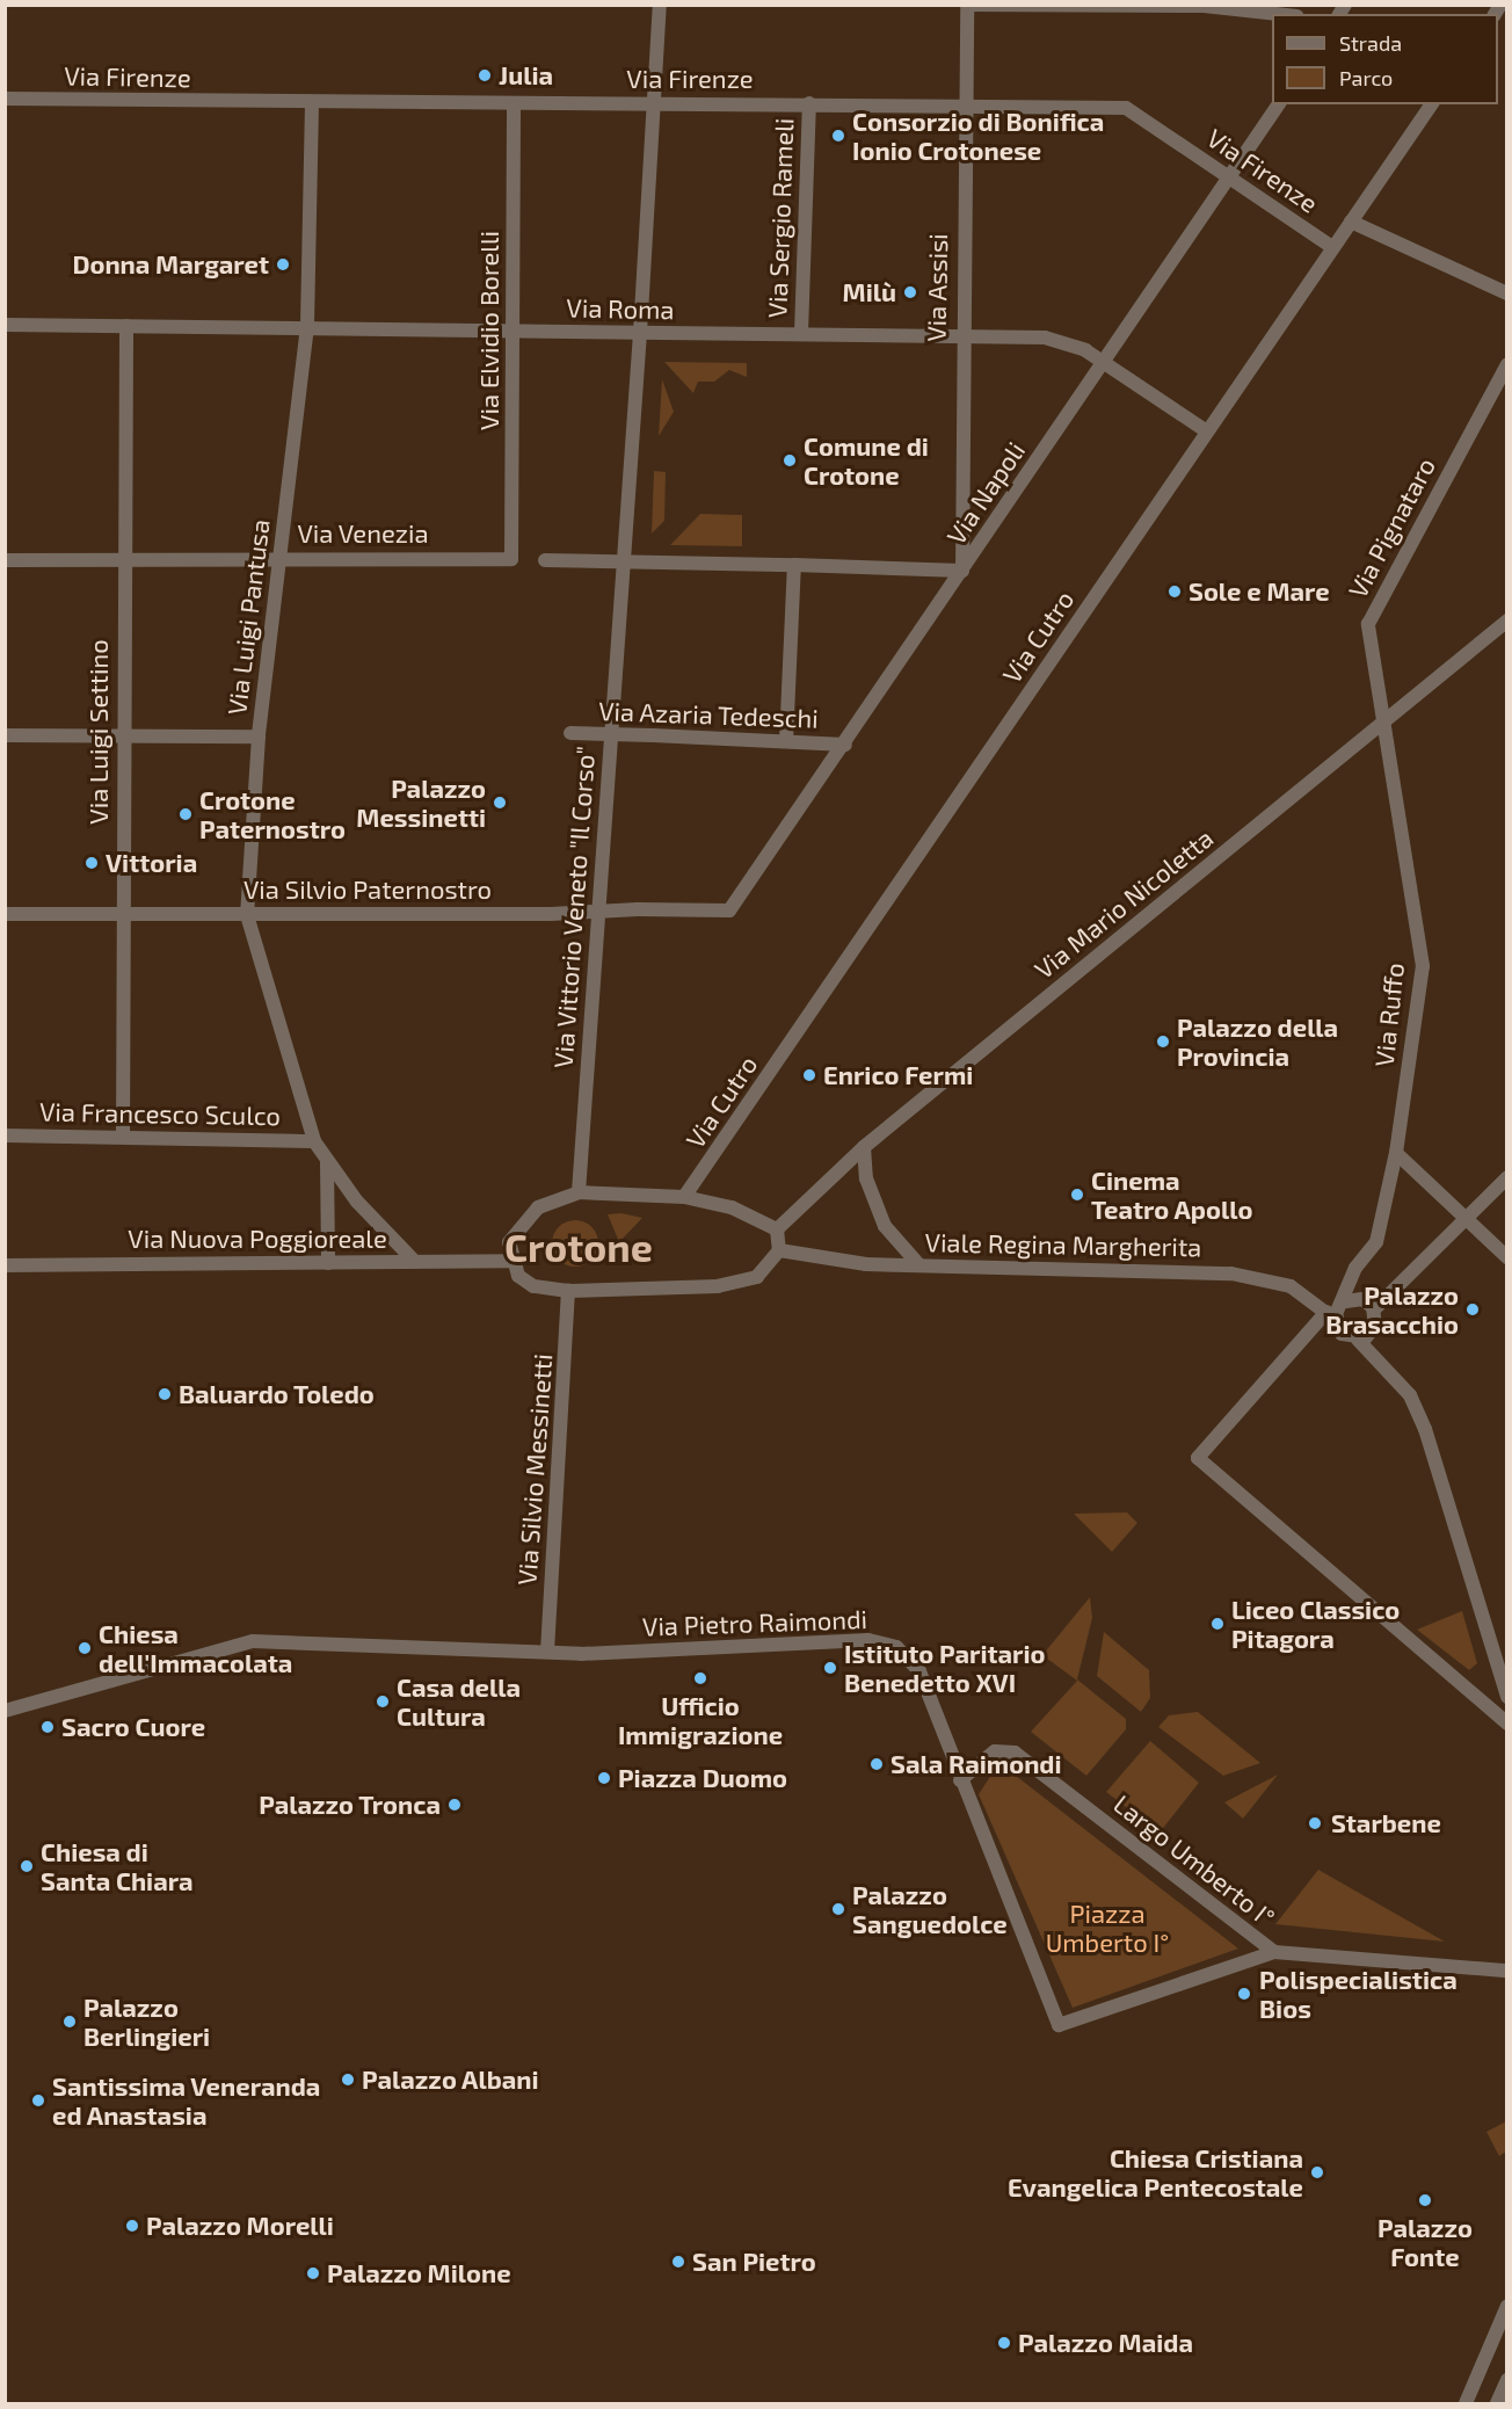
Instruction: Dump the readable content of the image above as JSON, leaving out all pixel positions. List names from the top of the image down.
{
  "streets": {
    "street": [
      "Via Firenze",
      "Via Sergio Rameli",
      "Via Assisi",
      "Via Roma",
      "Via Elvidio Borelli",
      "Via Napoli",
      "Via Pignataro",
      "Via Venezia",
      "Via Luigi Pantusa",
      "Via Cutro",
      "Via Azaria Tedeschi",
      "Via Luigi Settino",
      "Via Silvio Paternostro",
      "Via Mario Nicoletta",
      "Via Vittorio Veneto \"Il Corso\"",
      "Via Ruffo",
      "Via Francesco Sculco",
      "Via Nuova Poggioreale",
      "Viale Regina Margherita",
      "Via Silvio Messinetti",
      "Via Pietro Raimondi",
      "Largo Umberto I°"
    ]
  },
  "crossings": [
    ["Via Firenze", "Via Sergio Rameli"],
    ["Via Firenze", "Via Assisi"],
    ["Via Firenze", "Via Elvidio Borelli"],
    ["Via Firenze", "Via Napoli"],
    ["Via Firenze", "Via Luigi Pantusa"],
    ["Via Firenze", "Via Cutro"],
    ["Via Firenze", "Via Vittorio Veneto \"Il Corso\""],
    ["Via Sergio Rameli", "Via Roma"],
    ["Via Assisi", "Via Roma"],
    ["Via Assisi", "Via Napoli"],
    ["Via Roma", "Via Elvidio Borelli"],
    ["Via Roma", "Via Napoli"],
    ["Via Roma", "Via Luigi Pantusa"],
    ["Via Roma", "Via Cutro"],
    ["Via Roma", "Via Luigi Settino"],
    ["Via Roma", "Via Vittorio Veneto \"Il Corso\""],
    ["Via Elvidio Borelli", "Via Venezia"],
    ["Via Napoli", "Via Azaria Tedeschi"],
    ["Via Napoli", "Via Silvio Paternostro"],
    ["Via Pignataro", "Via Mario Nicoletta"],
    ["Via Pignataro", "Via Ruffo"],
    ["Via Venezia", "Via Luigi Pantusa"],
    ["Via Venezia", "Via Luigi Settino"],
    ["Via Luigi Pantusa", "Via Silvio Paternostro"],
    ["Via Azaria Tedeschi", "Via Vittorio Veneto \"Il Corso\""],
    ["Via Luigi Settino", "Via Silvio Paternostro"],
    ["Via Luigi Settino", "Via Francesco Sculco"],
    ["Via Silvio Paternostro", "Via Vittorio Veneto \"Il Corso\""],
    ["Via Mario Nicoletta", "Via Ruffo"],
    ["Via Ruffo", "Viale Regina Margherita"],
    ["Via Silvio Messinetti", "Via Pietro Raimondi"],
    ["Via Pietro Raimondi", "Largo Umberto I°"]
  ],
  "districts": ["Crotone"],
  "parks": ["Piazza Umberto I°"],
  "places": [
    "Julia",
    "Consorzio di Bonifica Ionio Crotonese",
    "Donna Margaret",
    "Milù",
    "Comune di Crotone",
    "Sole e Mare",
    "Palazzo Messinetti",
    "Crotone Paternostro",
    "Vittoria",
    "Palazzo della Provincia",
    "Enrico Fermi",
    "Cinema Teatro Apollo",
    "Palazzo Brasacchio",
    "Baluardo Toledo",
    "Liceo Classico Pitagora",
    "Chiesa dell'Immacolata",
    "Istituto Paritario Benedetto XVI",
    "Ufficio Immigrazione",
    "Casa della Cultura",
    "Sacro Cuore",
    "Sala Raimondi",
    "Piazza Duomo",
    "Palazzo Tronca",
    "Starbene",
    "Chiesa di Santa Chiara",
    "Palazzo Sanguedolce",
    "Polispecialistica Bios",
    "Palazzo Berlingieri",
    "Palazzo Albani",
    "Santissima Veneranda ed Anastasia",
    "Chiesa Cristiana Evangelica Pentecostale",
    "Palazzo Fonte",
    "Palazzo Morelli",
    "San Pietro",
    "Palazzo Milone",
    "Palazzo Maida"
  ],
  "legend": ["Strada", "Parco"]
}
